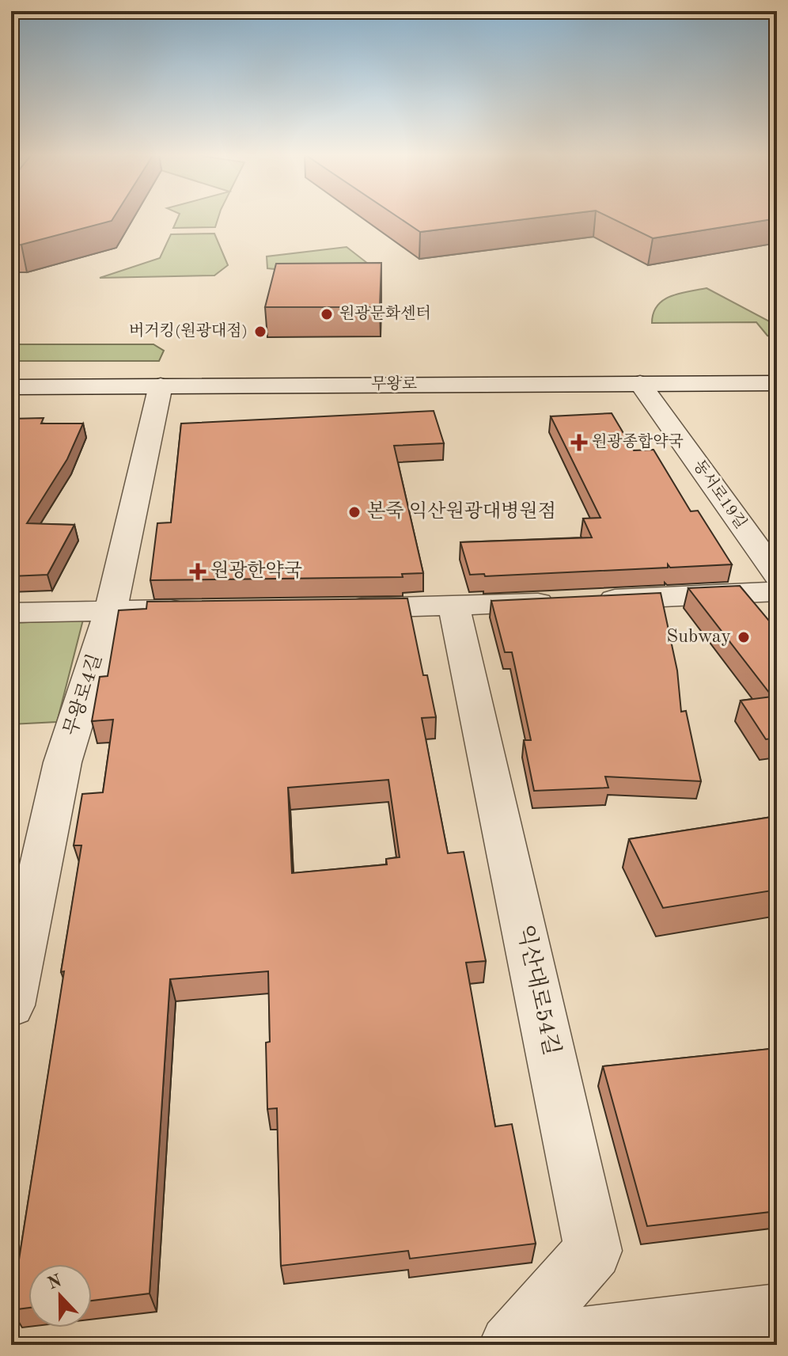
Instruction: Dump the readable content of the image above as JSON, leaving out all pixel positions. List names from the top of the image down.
{
  "streets": {
    "street": [
      "무왕로",
      "동서로19길",
      "무왕로4길",
      "익산대로54길"
    ]
  },
  "crossings": [
    ["무왕로", "동서로19길"],
    ["무왕로", "무왕로4길"]
  ],
  "places": {
    "other": [
      "원광문화센터",
      "버거킹(원광대점)",
      "본죽 익산원광대병원점",
      "Subway"
    ],
    "health": ["원광종합약국", "원광한약국"]
  },
  "north": "top"
}
